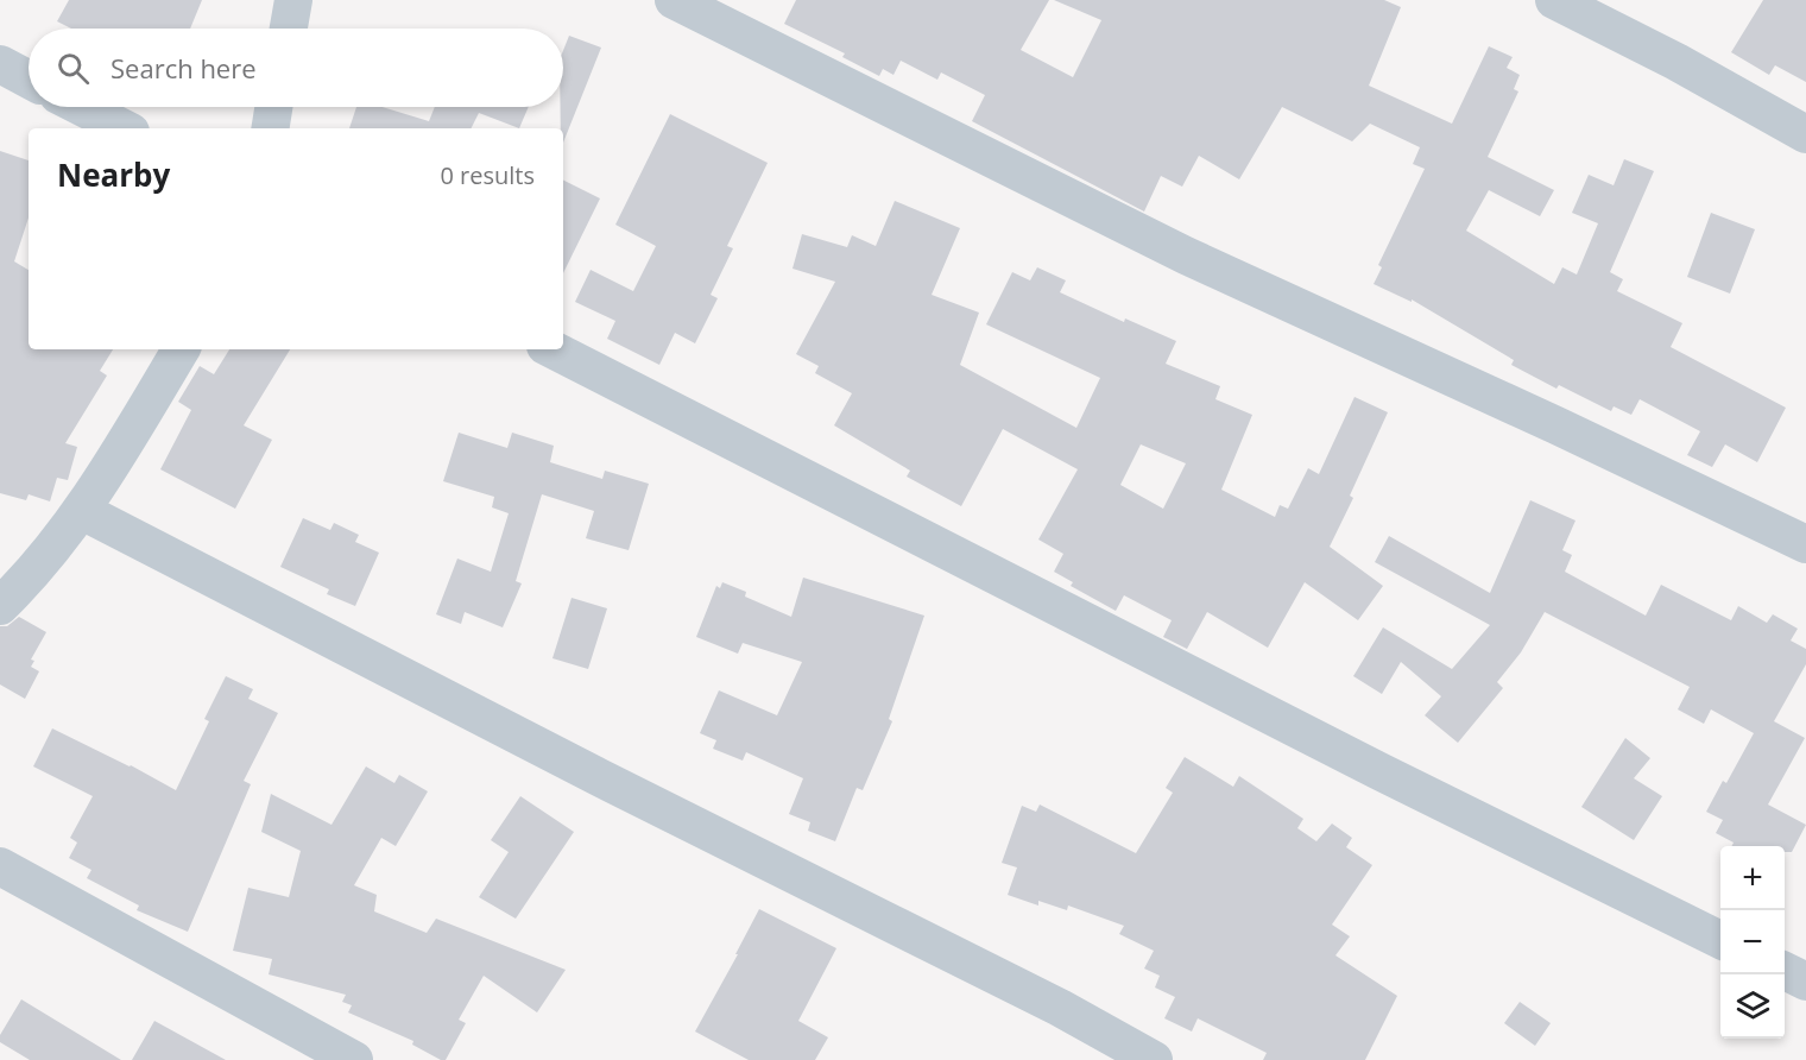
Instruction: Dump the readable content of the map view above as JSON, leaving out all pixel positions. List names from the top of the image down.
{
  "page": {
    "search": "Search here",
    "heading": ["Nearby", "0 results"],
    "map_buttons": ["+", "−"]
  }
}
